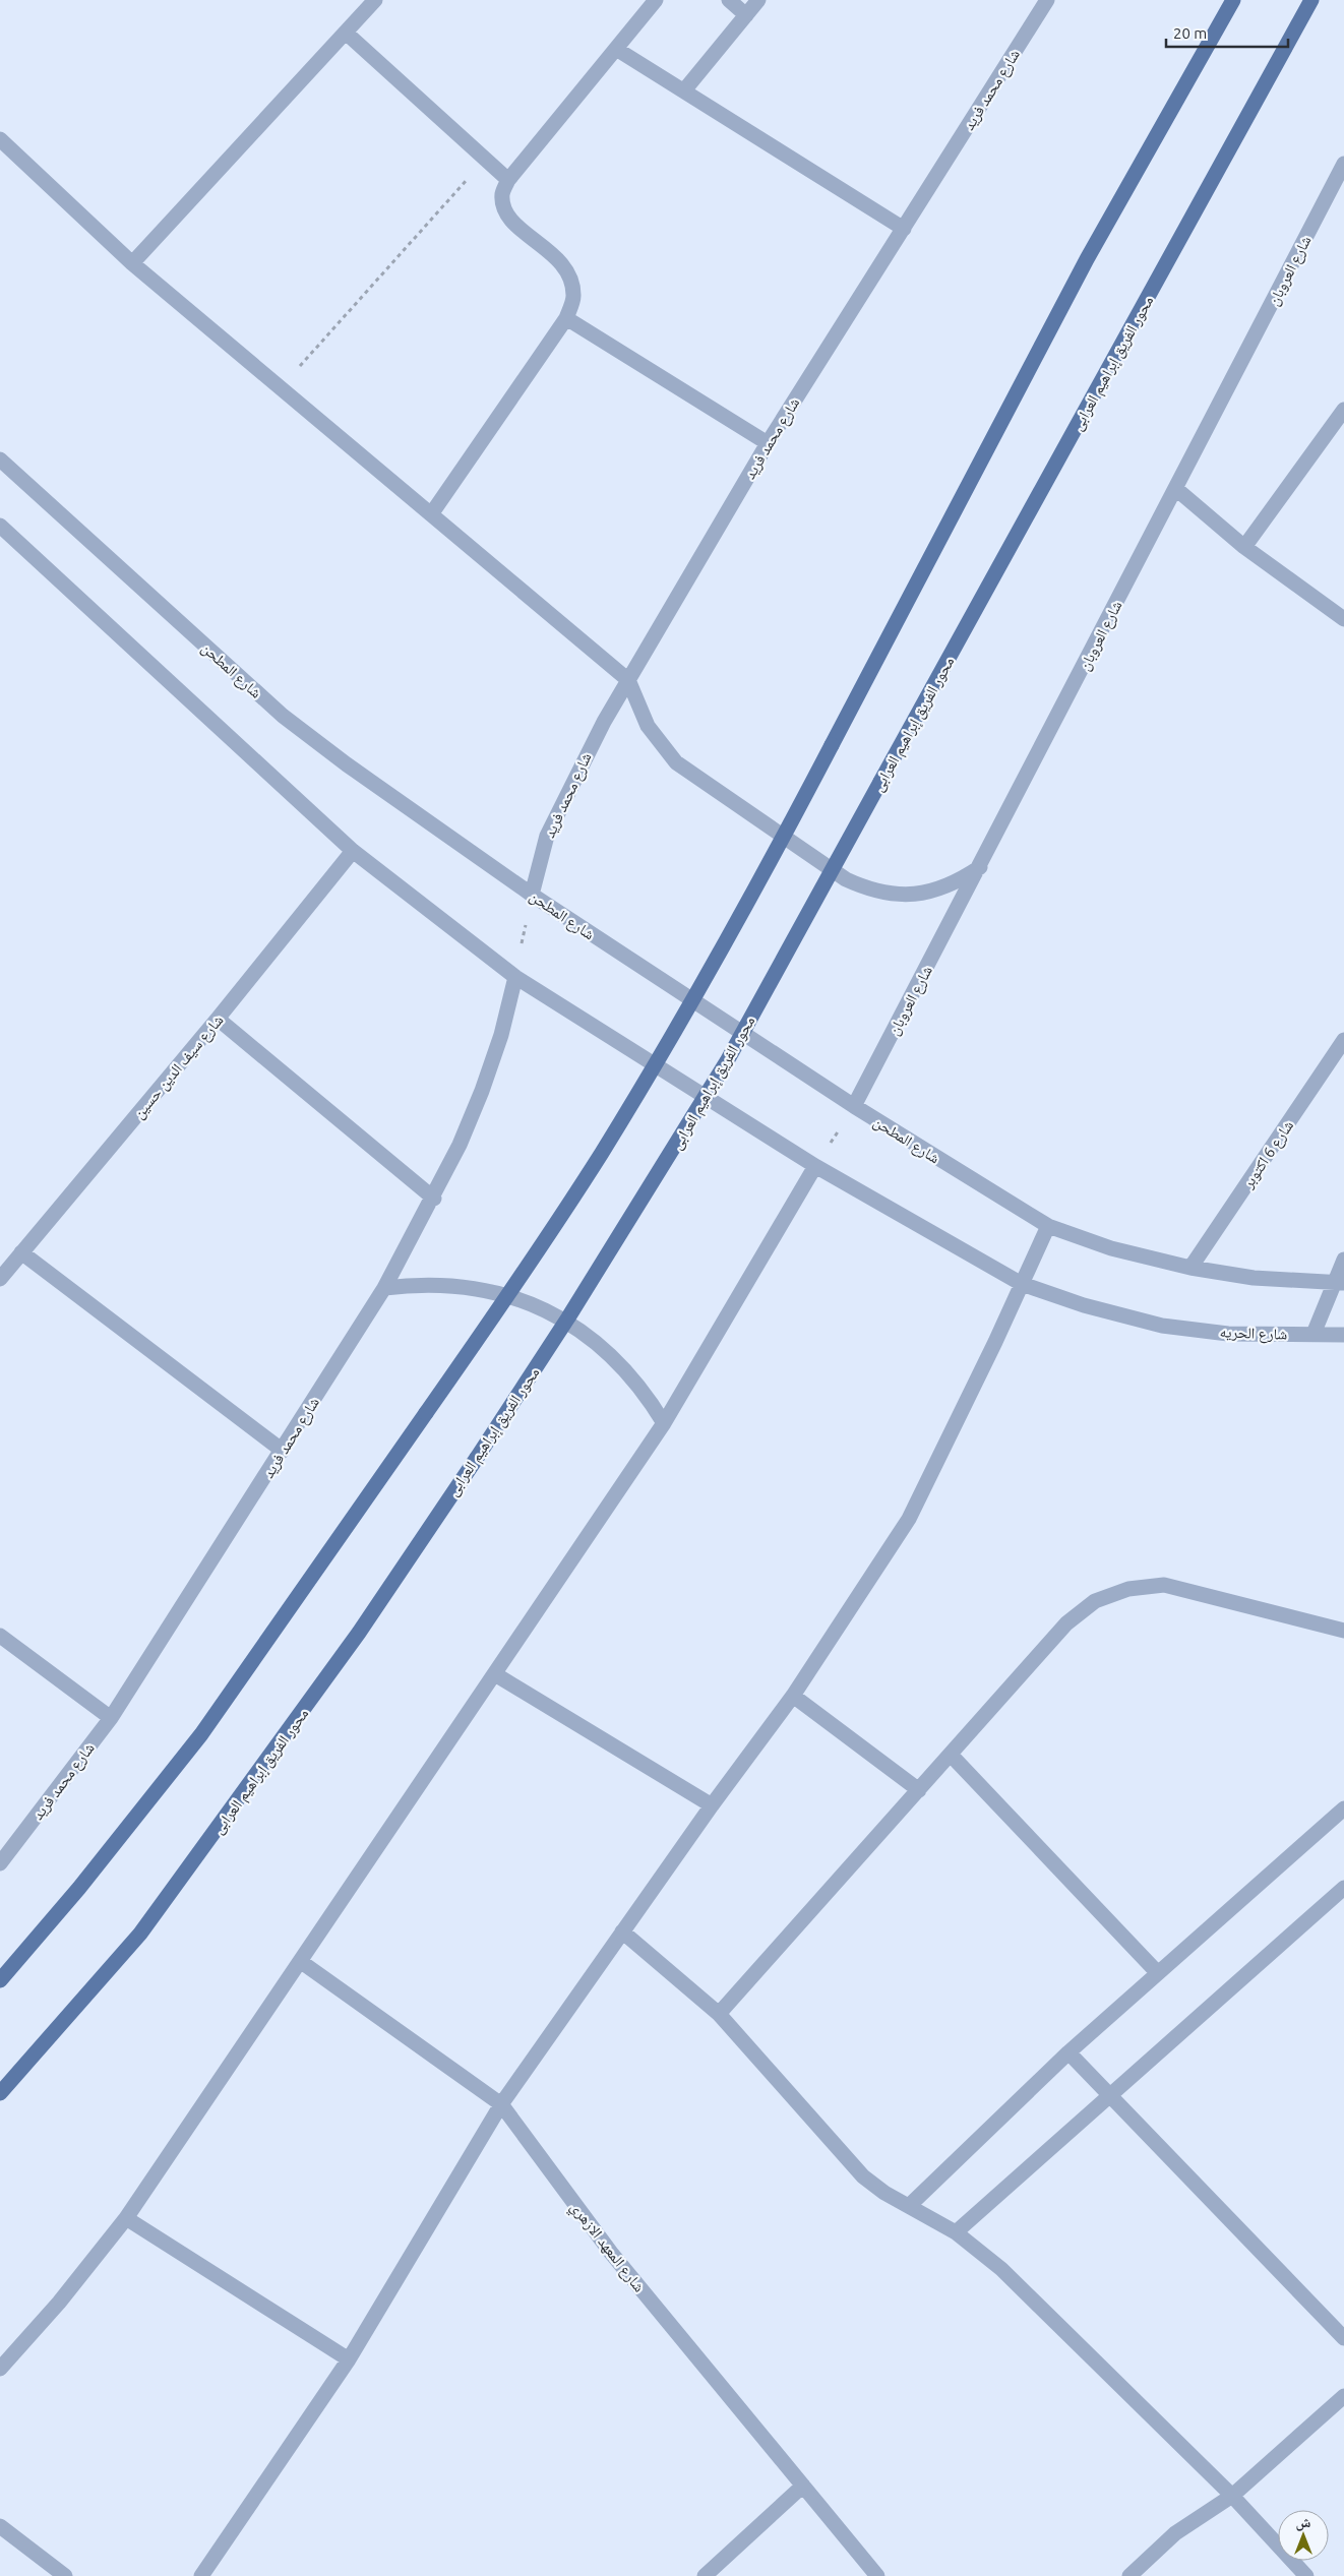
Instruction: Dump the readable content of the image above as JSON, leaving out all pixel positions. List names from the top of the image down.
{
  "streets": {
    "main road": ["محور الفريق إبراهيم العرابى"],
    "street": [
      "شارع محمد فريد",
      "شارع العروبان",
      "شارع المطحن",
      "شارع سيف الدين حسين",
      "شارع 6 اكتوبر",
      "شارع الحريه",
      "شارع المعهد الازهري"
    ]
  },
  "crossings": [
    ["شارع محمد فريد", "شارع المطحن"],
    ["شارع العروبان", "شارع المطحن"],
    ["شارع المطحن", "شارع 6 اكتوبر"]
  ],
  "scale_bar": "20 m",
  "north": "top"
}
